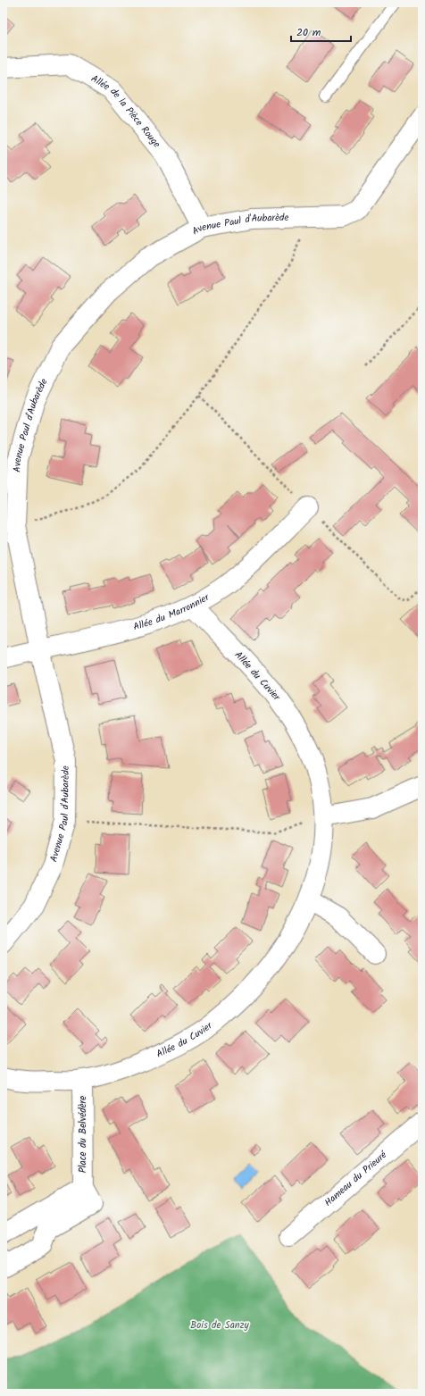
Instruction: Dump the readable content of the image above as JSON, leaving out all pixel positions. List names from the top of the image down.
{
  "streets": {
    "street": [
      "Allée de la Pièce Rouge",
      "Avenue Paul d'Aubarède",
      "Allée du Marronnier",
      "Allée du Cuvier",
      "Place du Belvédère",
      "Hameau du Prieuré"
    ]
  },
  "crossings": [
    ["Allée de la Pièce Rouge", "Avenue Paul d'Aubarède"],
    ["Avenue Paul d'Aubarède", "Allée du Marronnier"],
    ["Allée du Marronnier", "Allée du Cuvier"],
    ["Allée du Cuvier", "Place du Belvédère"]
  ],
  "parks": ["Bois de Sanzy"],
  "scale_bar": "20 m"
}
